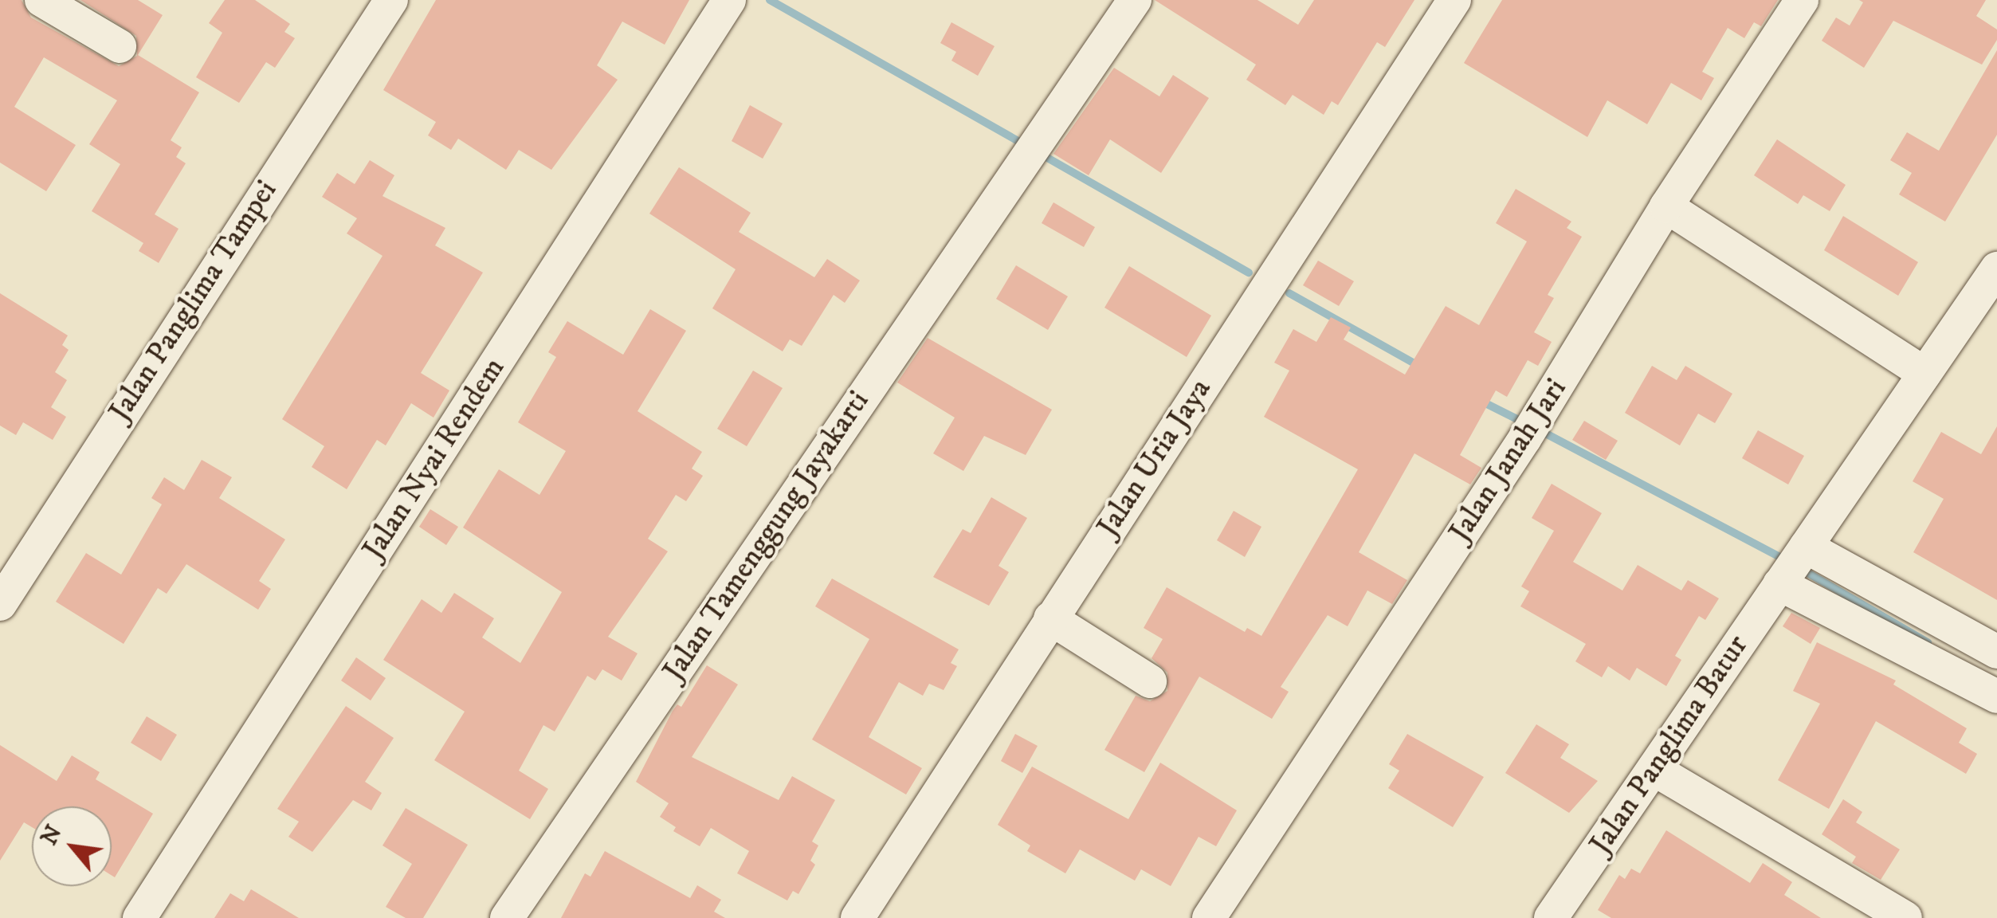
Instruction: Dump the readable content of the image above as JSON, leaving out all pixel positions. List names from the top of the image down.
{
  "streets": {
    "street": [
      "Jalan Panglima Tampei",
      "Jalan Uria Jaya",
      "Jalan Nyai Rendem",
      "Jalan Janah Jari",
      "Jalan Tamenggung Jayakarti",
      "Jalan Panglima Batur"
    ]
  },
  "north": "top left"
}
